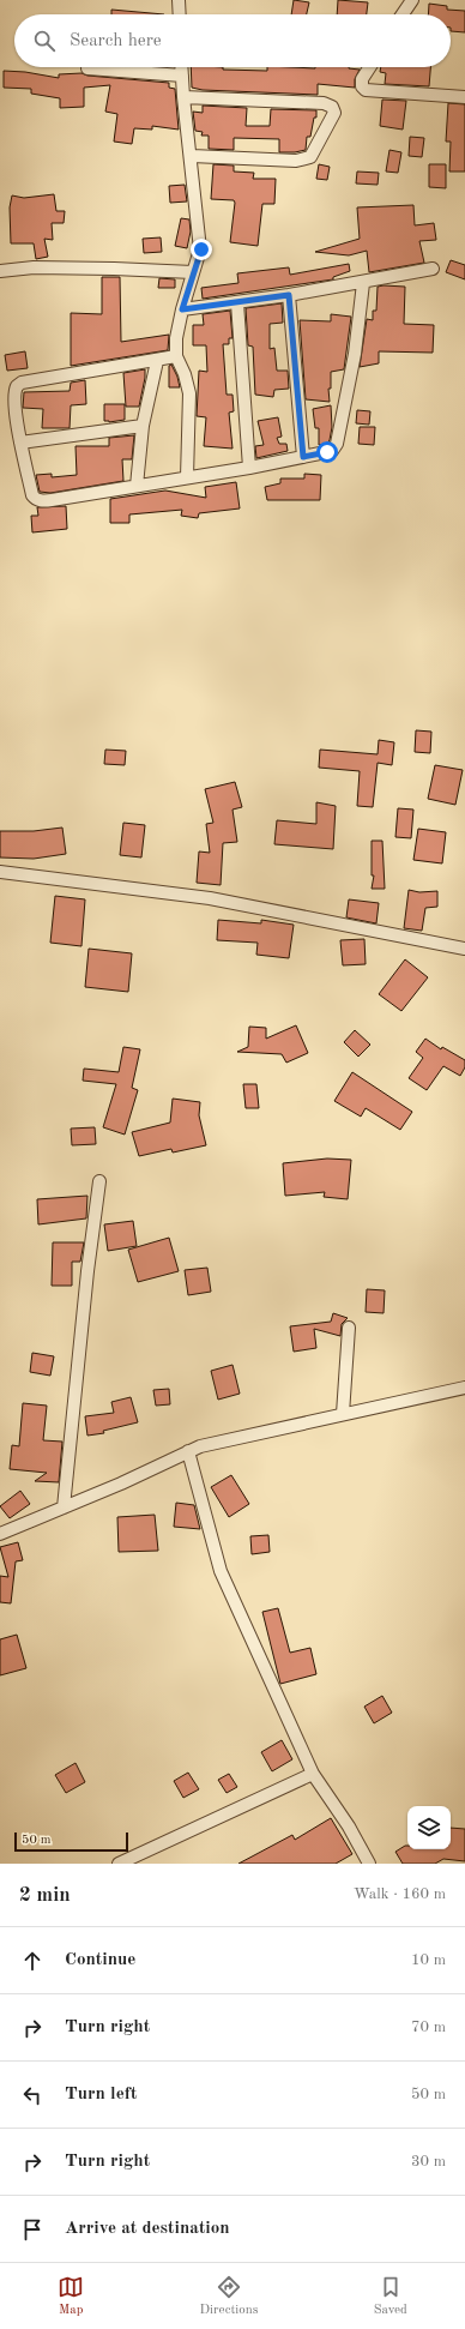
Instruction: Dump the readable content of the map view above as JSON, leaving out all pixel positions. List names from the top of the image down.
{
  "scale_bar": "50 m",
  "page": {
    "search": "Search here",
    "scale": "50 m",
    "heading": ["2 min", "Walk · 160 m"],
    "list": [
      ["Continue", "10 m"],
      ["Turn right", "70 m"],
      ["Turn left", "50 m"],
      ["Turn right", "30 m"],
      "Arrive at destination"
    ],
    "nav": ["Map", "Directions", "Saved"]
  }
}
